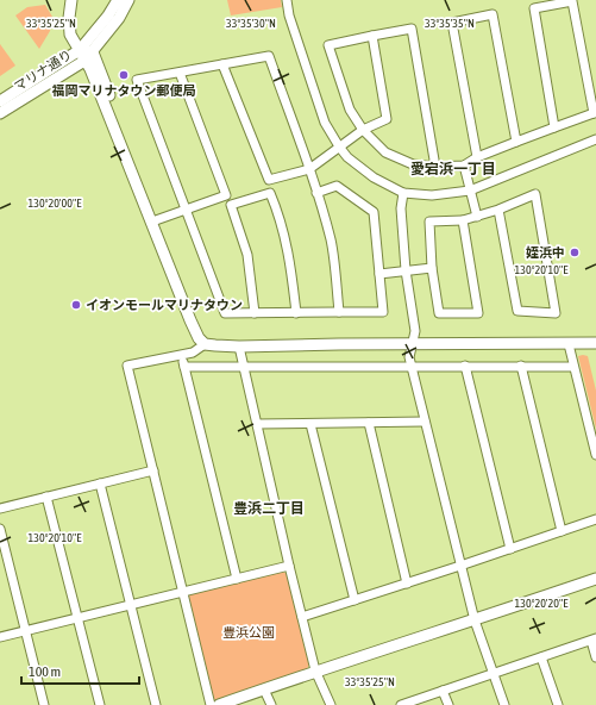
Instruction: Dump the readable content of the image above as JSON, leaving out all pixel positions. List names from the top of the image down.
{
  "streets": {
    "street": ["マリナ通り"]
  },
  "districts": ["愛宕浜一丁目", "豊浜二丁目"],
  "parks": ["豊浜公園"],
  "places": ["福岡マリナタウン郵便局", "姪浜中", "イオンモールマリナタウン"],
  "scale_bar": "100 m",
  "coordinates": [
    "33°35'25\"N",
    "33°35'30\"N",
    "33°35'35\"N",
    "130°20'00\"E",
    "130°20'10\"E",
    "130°20'20\"E"
  ]
}
